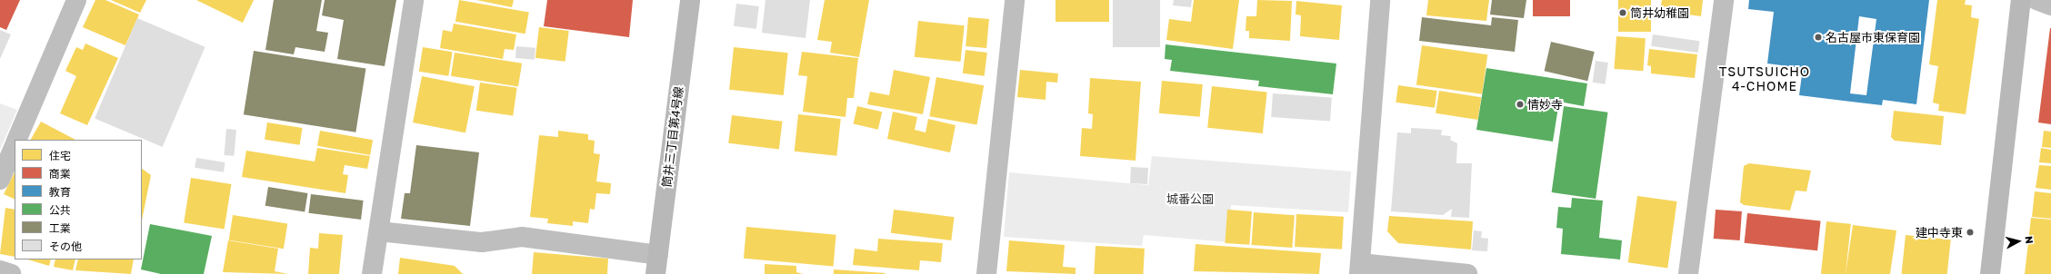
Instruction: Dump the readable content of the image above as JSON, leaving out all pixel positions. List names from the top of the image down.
{
  "streets": {
    "street": ["筒井三丁目第4号線"]
  },
  "districts": ["TSUTSUICHO 4-CHOME"],
  "parks": ["城番公園"],
  "places": [
    "筒井幼稚園",
    "名古屋市東保育園",
    "情妙寺",
    "建中寺東"
  ],
  "legend": [
    "住宅",
    "商業",
    "教育",
    "公共",
    "工業",
    "その他"
  ],
  "north": "right"
}
